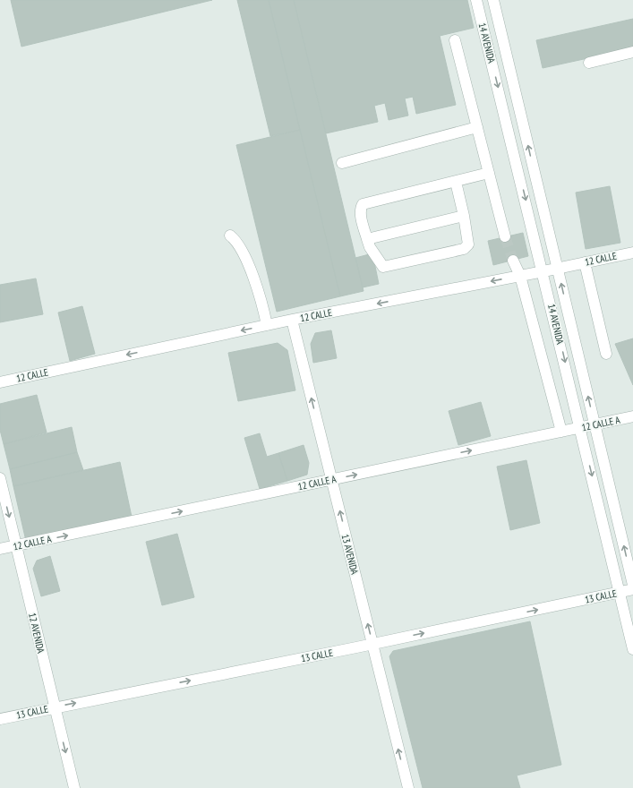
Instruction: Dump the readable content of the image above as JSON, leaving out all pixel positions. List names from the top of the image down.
{
  "streets": {
    "street": [
      "14 AVENIDA",
      "12 CALLE",
      "12 CALLE A",
      "13 AVENIDA",
      "13 CALLE",
      "12 AVENIDA"
    ]
  },
  "crossings": [
    ["14 AVENIDA", "12 CALLE"],
    ["14 AVENIDA", "12 CALLE A"],
    ["14 AVENIDA", "13 CALLE"],
    ["12 CALLE", "13 AVENIDA"],
    ["12 CALLE A", "13 AVENIDA"],
    ["12 CALLE A", "12 AVENIDA"],
    ["13 AVENIDA", "13 CALLE"],
    ["13 CALLE", "12 AVENIDA"]
  ],
  "one_way": [
    "12 CALLE",
    "12 CALLE A",
    "13 AVENIDA",
    "13 CALLE",
    "12 AVENIDA"
  ]
}
